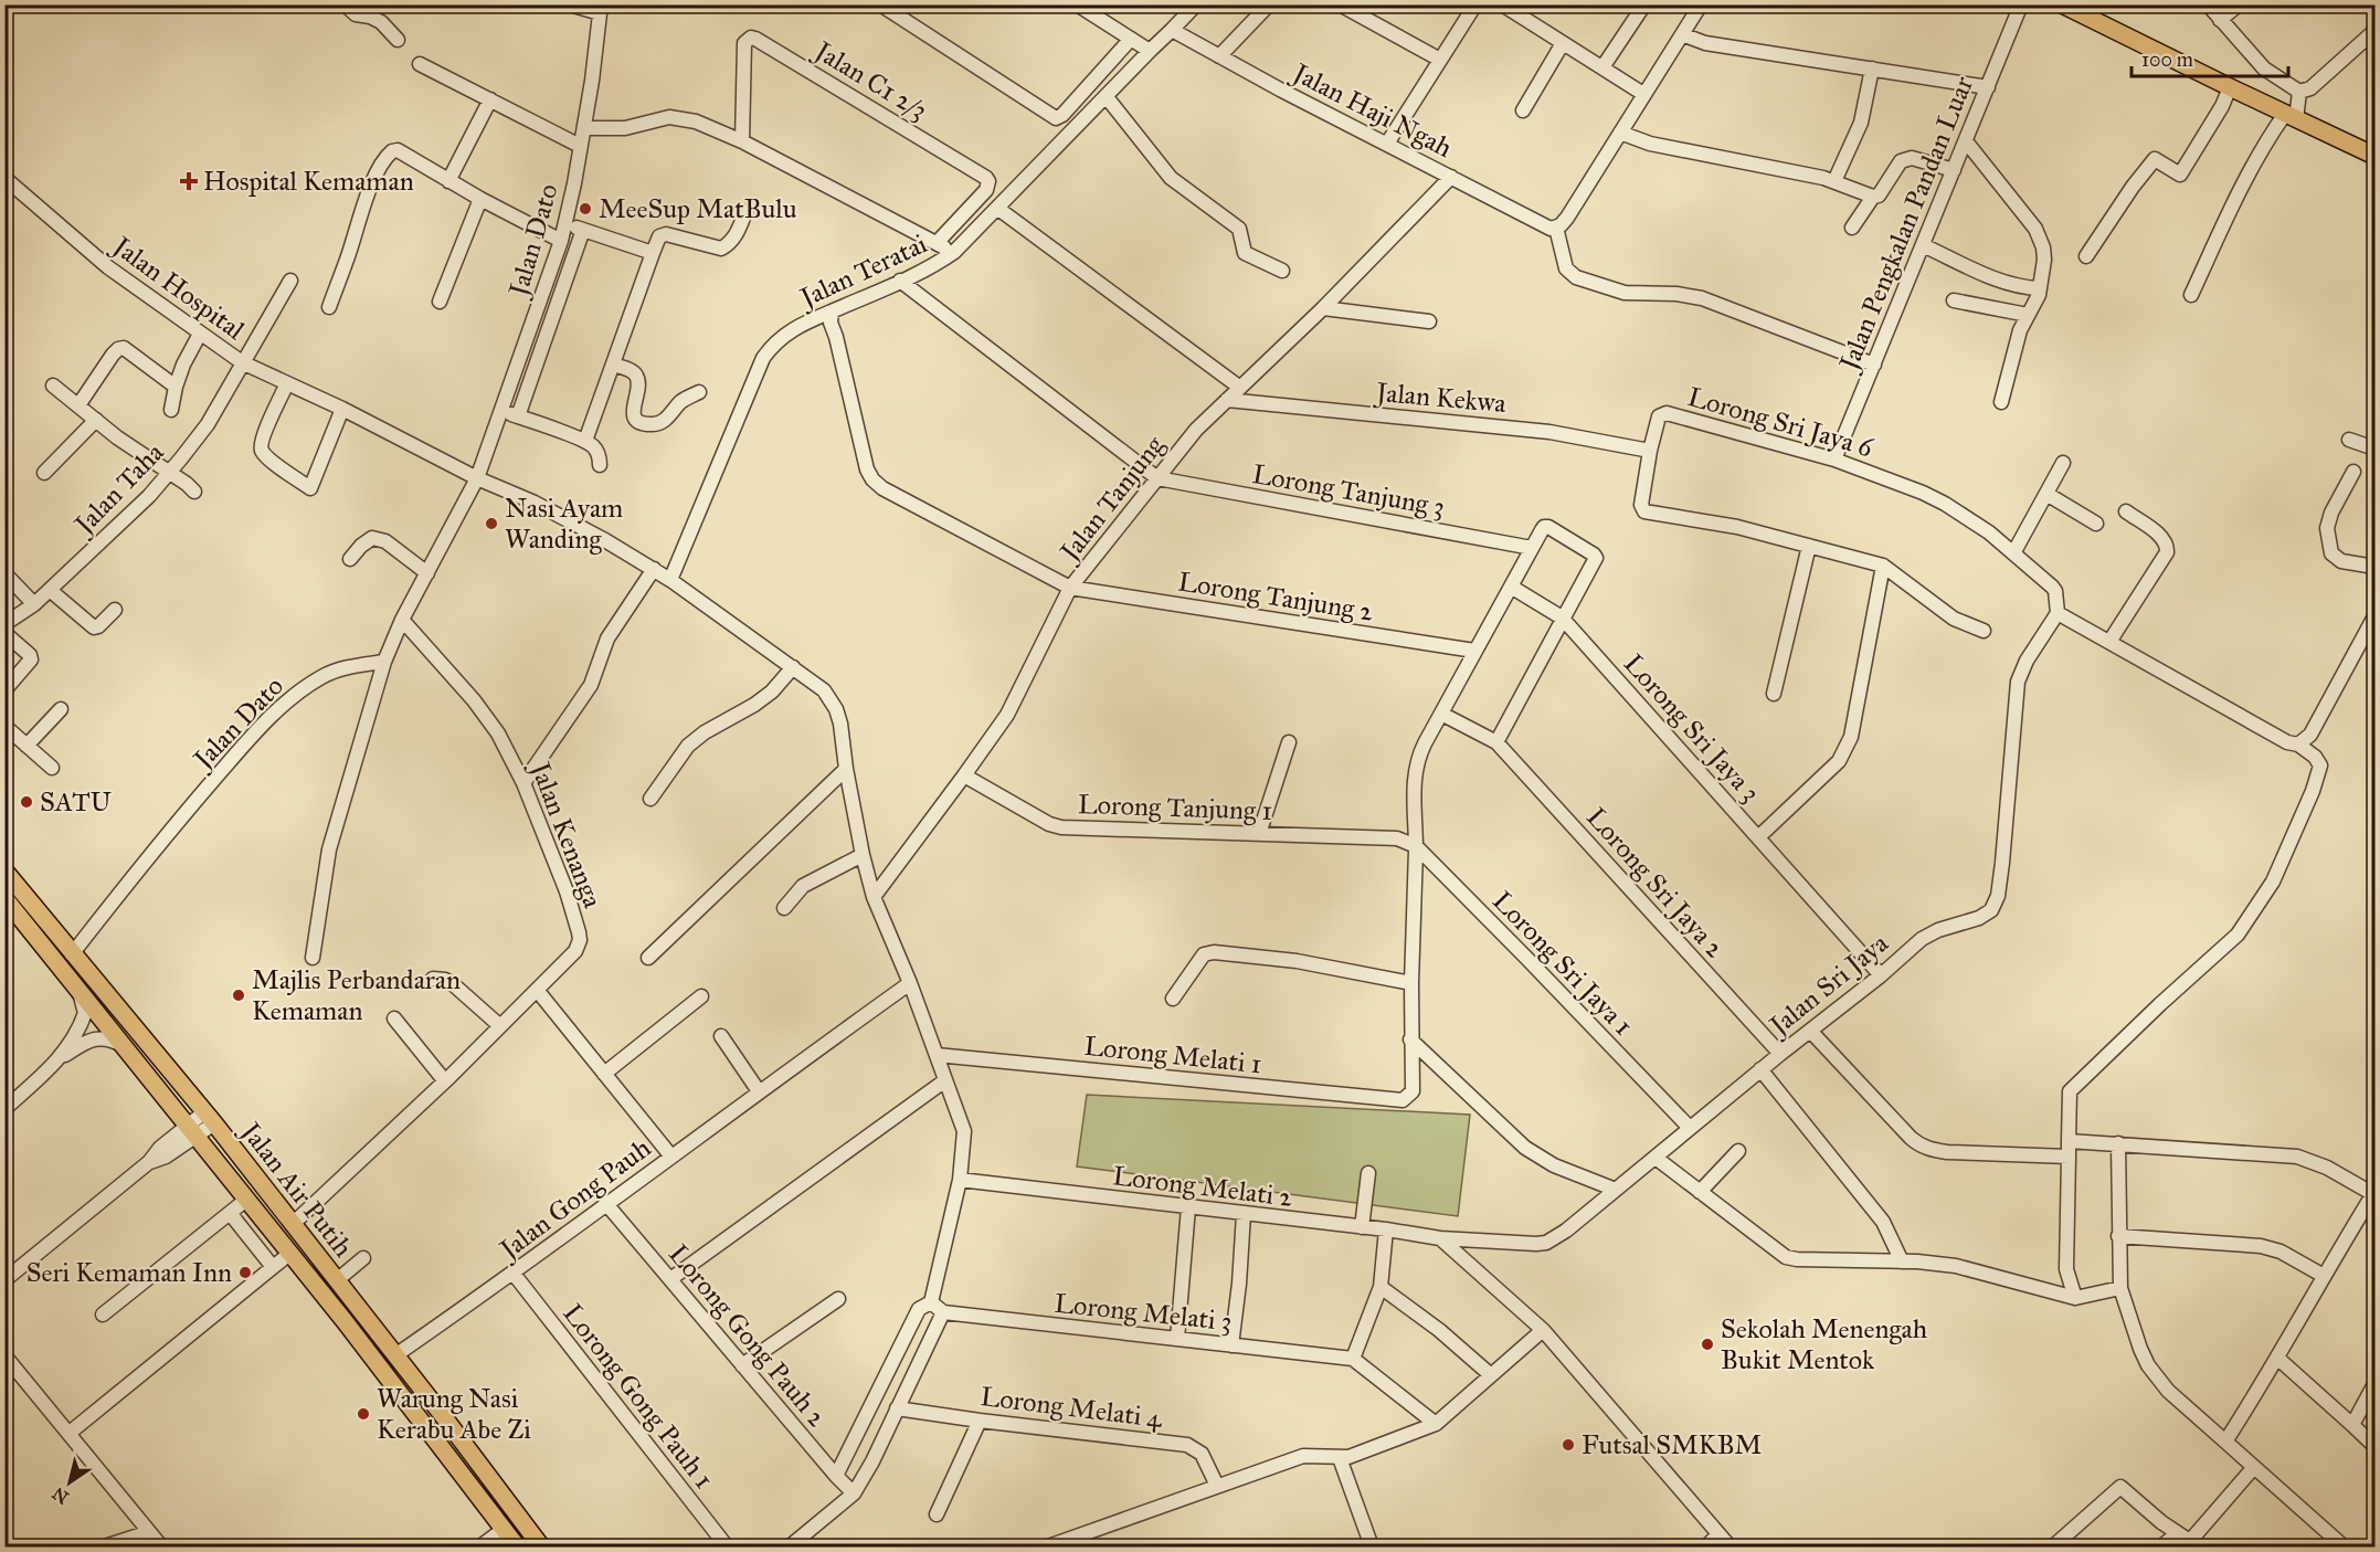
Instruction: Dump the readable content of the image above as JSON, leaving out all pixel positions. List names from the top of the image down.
{
  "streets": {
    "main road": ["Jalan Air Putih"],
    "street": [
      "Jalan C1 2/3",
      "Jalan Haji Ngah",
      "Jalan Pengkalan Pandan Luar",
      "Jalan Dato",
      "Jalan Teratai",
      "Jalan Hospital",
      "Jalan Kekwa",
      "Lorong Sri Jaya 6",
      "Jalan Taha",
      "Lorong Tanjung 3",
      "Jalan Tanjung",
      "Lorong Tanjung 2",
      "Lorong Sri Jaya 3",
      "Lorong Tanjung 1",
      "Jalan Kenanga",
      "Lorong Sri Jaya 2",
      "Lorong Sri Jaya 1",
      "Jalan Sri Jaya",
      "Lorong Melati 1",
      "Lorong Melati 2",
      "Jalan Gong Pauh",
      "Lorong Melati 3",
      "Lorong Gong Pauh 2",
      "Lorong Gong Pauh 1",
      "Lorong Melati 4"
    ]
  },
  "crossings": [
    ["Jalan Haji Ngah", "Jalan Tanjung"],
    ["Jalan Pengkalan Pandan Luar", "Lorong Sri Jaya 6"],
    ["Jalan Dato", "Jalan Kenanga"],
    ["Jalan Dato", "Jalan Air Putih"],
    ["Jalan Teratai", "Lorong Tanjung 2"],
    ["Jalan Hospital", "Jalan Taha"],
    ["Jalan Kekwa", "Lorong Sri Jaya 6"],
    ["Jalan Kekwa", "Jalan Tanjung"],
    ["Lorong Sri Jaya 6", "Jalan Sri Jaya"],
    ["Lorong Tanjung 3", "Jalan Tanjung"],
    ["Jalan Tanjung", "Lorong Tanjung 2"],
    ["Jalan Tanjung", "Lorong Tanjung 1"],
    ["Lorong Sri Jaya 3", "Jalan Sri Jaya"],
    ["Lorong Tanjung 1", "Lorong Sri Jaya 1"],
    ["Jalan Kenanga", "Jalan Air Putih"],
    ["Lorong Sri Jaya 2", "Jalan Sri Jaya"],
    ["Lorong Sri Jaya 1", "Jalan Sri Jaya"],
    ["Jalan Sri Jaya", "Lorong Melati 2"],
    ["Jalan Air Putih", "Jalan Gong Pauh"],
    ["Jalan Gong Pauh", "Lorong Gong Pauh 2"],
    ["Jalan Gong Pauh", "Lorong Gong Pauh 1"]
  ],
  "places": {
    "health": ["Hospital Kemaman"],
    "other": [
      "MeeSup MatBulu",
      "Nasi Ayam Wanding",
      "SATU",
      "Majlis Perbandaran Kemaman",
      "Seri Kemaman Inn",
      "Sekolah Menengah Bukit Mentok",
      "Warung Nasi Kerabu Abe Zi",
      "Futsal SMKBM"
    ]
  },
  "scale_bar": "100 m",
  "north": "bottom left"
}
